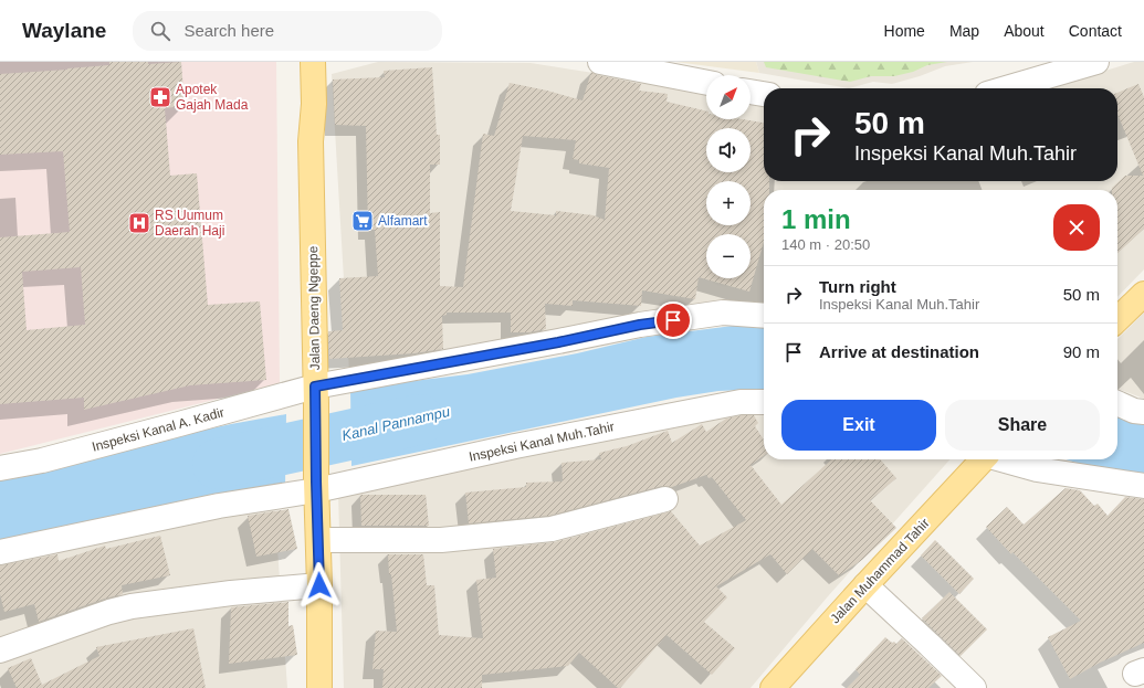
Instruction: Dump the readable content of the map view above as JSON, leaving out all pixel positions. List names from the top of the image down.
{
  "streets": {
    "main road": ["Jalan Daeng Ngeppe", "Jalan Muhammad Tahir"],
    "street": ["Inspeksi Kanal A. Kadir", "Inspeksi Kanal Muh.Tahir"]
  },
  "crossings": [
    ["Jalan Daeng Ngeppe", "Inspeksi Kanal A. Kadir"],
    ["Jalan Daeng Ngeppe", "Inspeksi Kanal Muh.Tahir"]
  ],
  "water": ["Kanal Pannampu"],
  "places": {
    "pharmacy": ["Apotek Gajah Mada"],
    "supermarket": ["Alfamart"],
    "hospital": ["RS Uumum Daerah Haji"]
  },
  "north": "top right",
  "page": {
    "header": "Waylane",
    "search": "Search here",
    "nav": [
      "Home",
      "Map",
      "About",
      "Contact"
    ],
    "map_buttons": ["+", "−"],
    "turn": ["50 m", "Inspeksi Kanal Muh.Tahir"],
    "heading": ["1 min", "140 m · 20:50"],
    "list": [
      {
        "name": "Turn right",
        "note": "Inspeksi Kanal Muh.Tahir",
        "value": "50 m"
      },
      {
        "name": "Arrive at destination",
        "value": "90 m"
      }
    ],
    "buttons": ["Exit", "Share"]
  }
}
